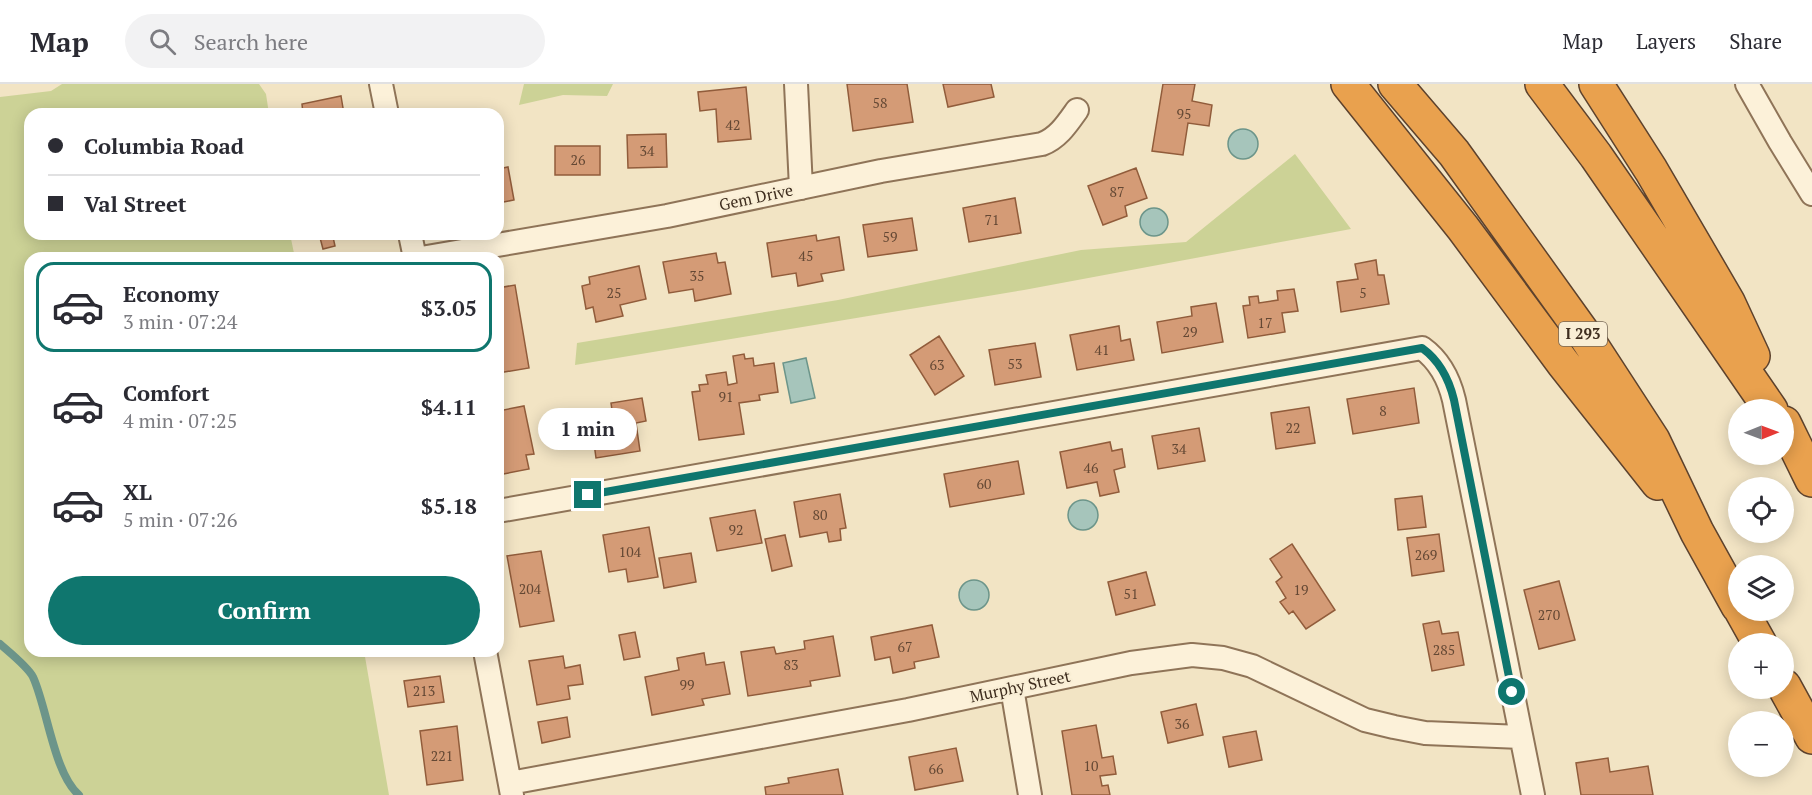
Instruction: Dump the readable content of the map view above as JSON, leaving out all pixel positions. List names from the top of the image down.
{
  "streets": {
    "highway": ["I 293"],
    "street": ["Gem Drive", "Murphy Street"]
  },
  "house_numbers": [
    "58",
    "95",
    "42",
    "34",
    "26",
    "87",
    "71",
    "59",
    "45",
    "35",
    "25",
    "5",
    "17",
    "29",
    "41",
    "53",
    "63",
    "91",
    "8",
    "22",
    "34",
    "46",
    "60",
    "80",
    "92",
    "104",
    "269",
    "204",
    "19",
    "51",
    "270",
    "67",
    "285",
    "83",
    "99",
    "213",
    "36",
    "221",
    "10",
    "66"
  ],
  "north": "right",
  "page": {
    "header": "Map",
    "search": "Search here",
    "nav": ["Map", "Layers", "Share"],
    "banner": ["Columbia Road", "Val Street"],
    "list": [
      {
        "name": "Economy",
        "note": "3 min · 07:24",
        "value": "$3.05"
      },
      {
        "name": "Comfort",
        "note": "4 min · 07:25",
        "value": "$4.11"
      },
      {
        "name": "XL",
        "note": "5 min · 07:26",
        "value": "$5.18"
      }
    ],
    "map_buttons": ["+", "−"],
    "bubble": "1 min",
    "buttons": "Confirm"
  }
}
